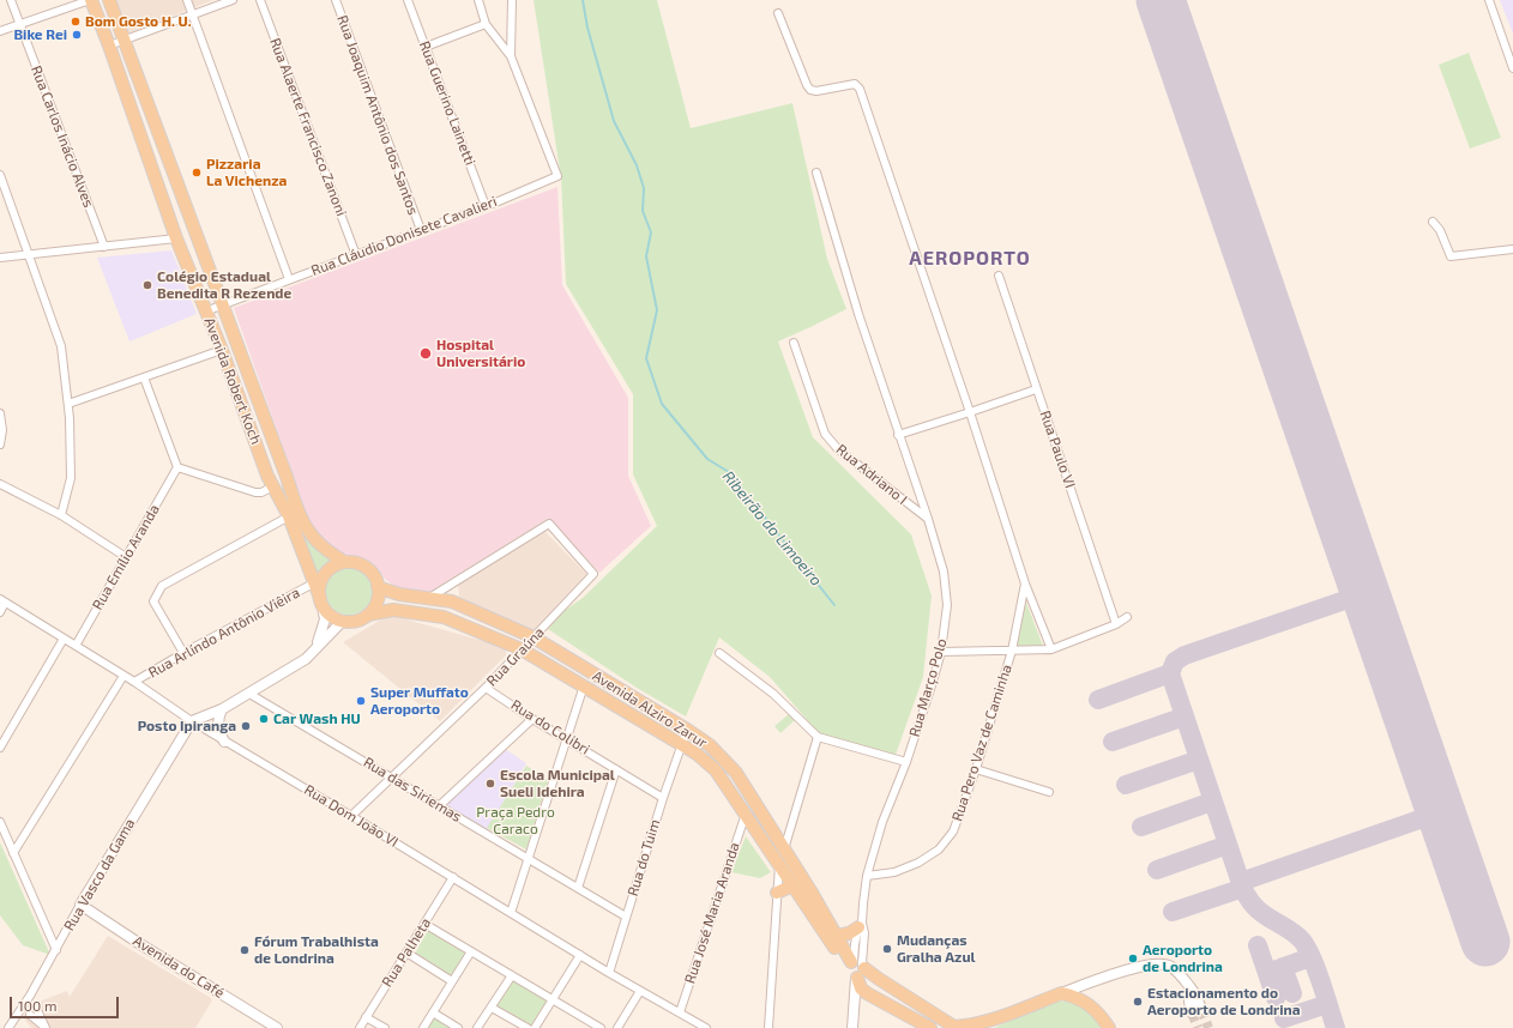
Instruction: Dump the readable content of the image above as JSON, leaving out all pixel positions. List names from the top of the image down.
{
  "streets": {
    "main road": ["Avenida Robert Koch", "Avenida Alziro Zarur"],
    "street": [
      "Rua Guerino Lainetti",
      "Rua Joaquim Antônio dos Santos",
      "Rua Alaerte Francisco Zanoni",
      "Rua Carlos Inácio Alves",
      "Rua Cláudio Donisete Cavalieri",
      "Rua Paulo VI",
      "Rua Adriano I",
      "Rua Emílio Aranda",
      "Rua Arlíndo Antônio Viêira",
      "Rua Graúna",
      "Rua Março Polo",
      "Rua do Colibri",
      "Rua Pero Vaz de Caminha",
      "Rua das Siriemas",
      "Rua Dom João VI",
      "Rua do Tuim",
      "Rua Vasco da Gama",
      "Rua José Maria Aranda",
      "Rua Palheta",
      "Avenida do Café"
    ]
  },
  "crossings": [
    ["Rua Guerino Lainetti", "Rua Cláudio Donisete Cavalieri"],
    ["Rua Joaquim Antônio dos Santos", "Rua Cláudio Donisete Cavalieri"],
    ["Rua Alaerte Francisco Zanoni", "Rua Cláudio Donisete Cavalieri"],
    ["Rua Cláudio Donisete Cavalieri", "Avenida Robert Koch"],
    ["Avenida Robert Koch", "Rua Arlíndo Antônio Viêira"],
    ["Avenida Robert Koch", "Avenida Alziro Zarur"],
    ["Rua Adriano I", "Rua Março Polo"],
    ["Rua Emílio Aranda", "Rua Dom João VI"],
    ["Rua Arlíndo Antônio Viêira", "Rua Dom João VI"],
    ["Rua Graúna", "Avenida Alziro Zarur"],
    ["Rua Graúna", "Rua do Colibri"],
    ["Rua Graúna", "Rua das Siriemas"],
    ["Rua Graúna", "Rua Dom João VI"],
    ["Rua Março Polo", "Avenida Alziro Zarur"],
    ["Rua Março Polo", "Rua Pero Vaz de Caminha"],
    ["Avenida Alziro Zarur", "Rua do Tuim"],
    ["Avenida Alziro Zarur", "Rua José Maria Aranda"],
    ["Rua do Colibri", "Rua do Tuim"],
    ["Rua das Siriemas", "Rua do Tuim"],
    ["Rua Dom João VI", "Rua do Tuim"],
    ["Rua Dom João VI", "Rua Vasco da Gama"],
    ["Rua Dom João VI", "Rua José Maria Aranda"],
    ["Rua Dom João VI", "Rua Palheta"],
    ["Rua Vasco da Gama", "Avenida do Café"]
  ],
  "districts": ["AEROPORTO"],
  "water": ["Ribeirão do Limoeiro"],
  "parks": ["Praça Pedro Caraco"],
  "places": [
    "Bom Gosto H. U.",
    "Bike Rei",
    "Pizzaria La Vichenza",
    "Colégio Estadual Benedita R Rezende",
    "Hospital Universitário",
    "Super Muffato Aeroporto",
    "Car Wash HU",
    "Posto Ipiranga",
    "Escola Municipal Sueli Idehira",
    "Mudanças Gralha Azul",
    "Fórum Trabalhista de Londrina",
    "Aeroporto de Londrina",
    "Estacionamento do Aeroporto de Londrina"
  ],
  "scale_bar": "100 m"
}
